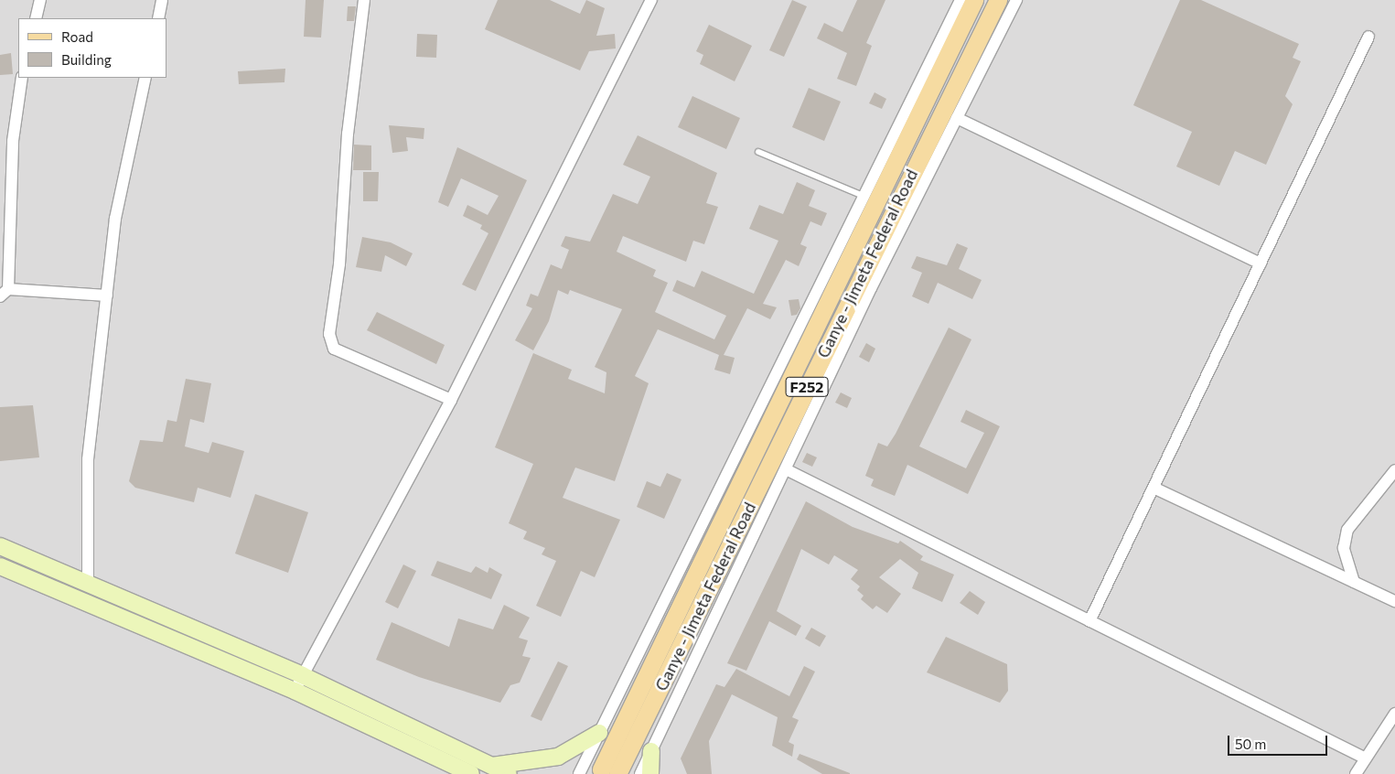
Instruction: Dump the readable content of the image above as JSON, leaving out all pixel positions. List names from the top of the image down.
{
  "streets": {
    "main road": ["Ganye - Jimeta Federal Road", "F252"]
  },
  "legend": ["Road", "Building"],
  "scale_bar": "50 m"
}
